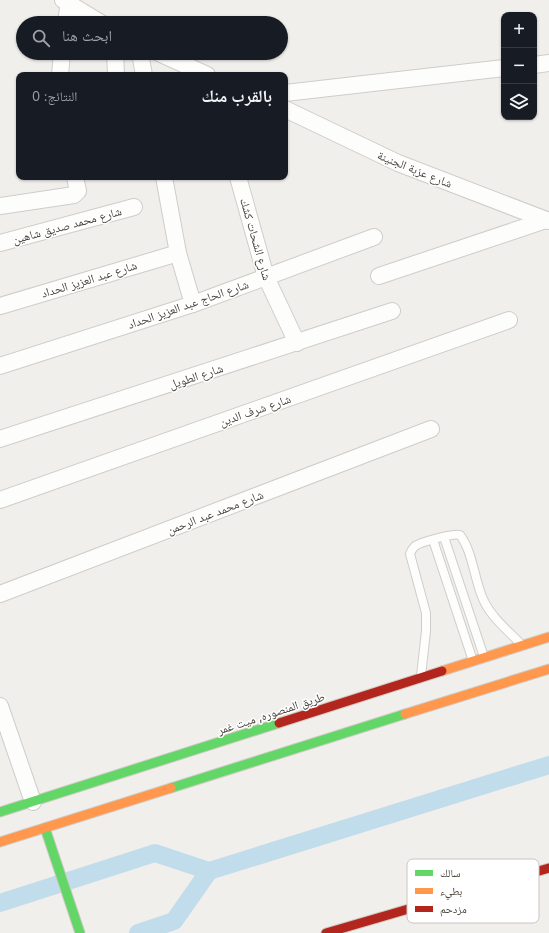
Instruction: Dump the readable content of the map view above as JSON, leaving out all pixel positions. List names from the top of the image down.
{
  "streets": {
    "main road": ["طريق المنصوره, ميت غمر"],
    "street": [
      "شارع عزبة الجنينة",
      "شارع محمد صديق شاهين",
      "شارع الشحات كشك",
      "شارع عبد العزيز الحداد",
      "شارع الحاج عبد العزيز الحداد",
      "شارع الطويل",
      "شارع شرف الدين",
      "شارع محمد عبد الرحمن"
    ]
  },
  "crossings": [
    ["شارع الشحات كشك", "شارع الحاج عبد العزيز الحداد"],
    ["شارع الشحات كشك", "شارع الطويل"]
  ],
  "legend": ["سالك", "بطيء", "مزدحم"],
  "page": {
    "map_buttons": ["+", "−"],
    "search": "ابحث هنا",
    "heading": ["بالقرب منك", "النتائج: 0"]
  }
}
